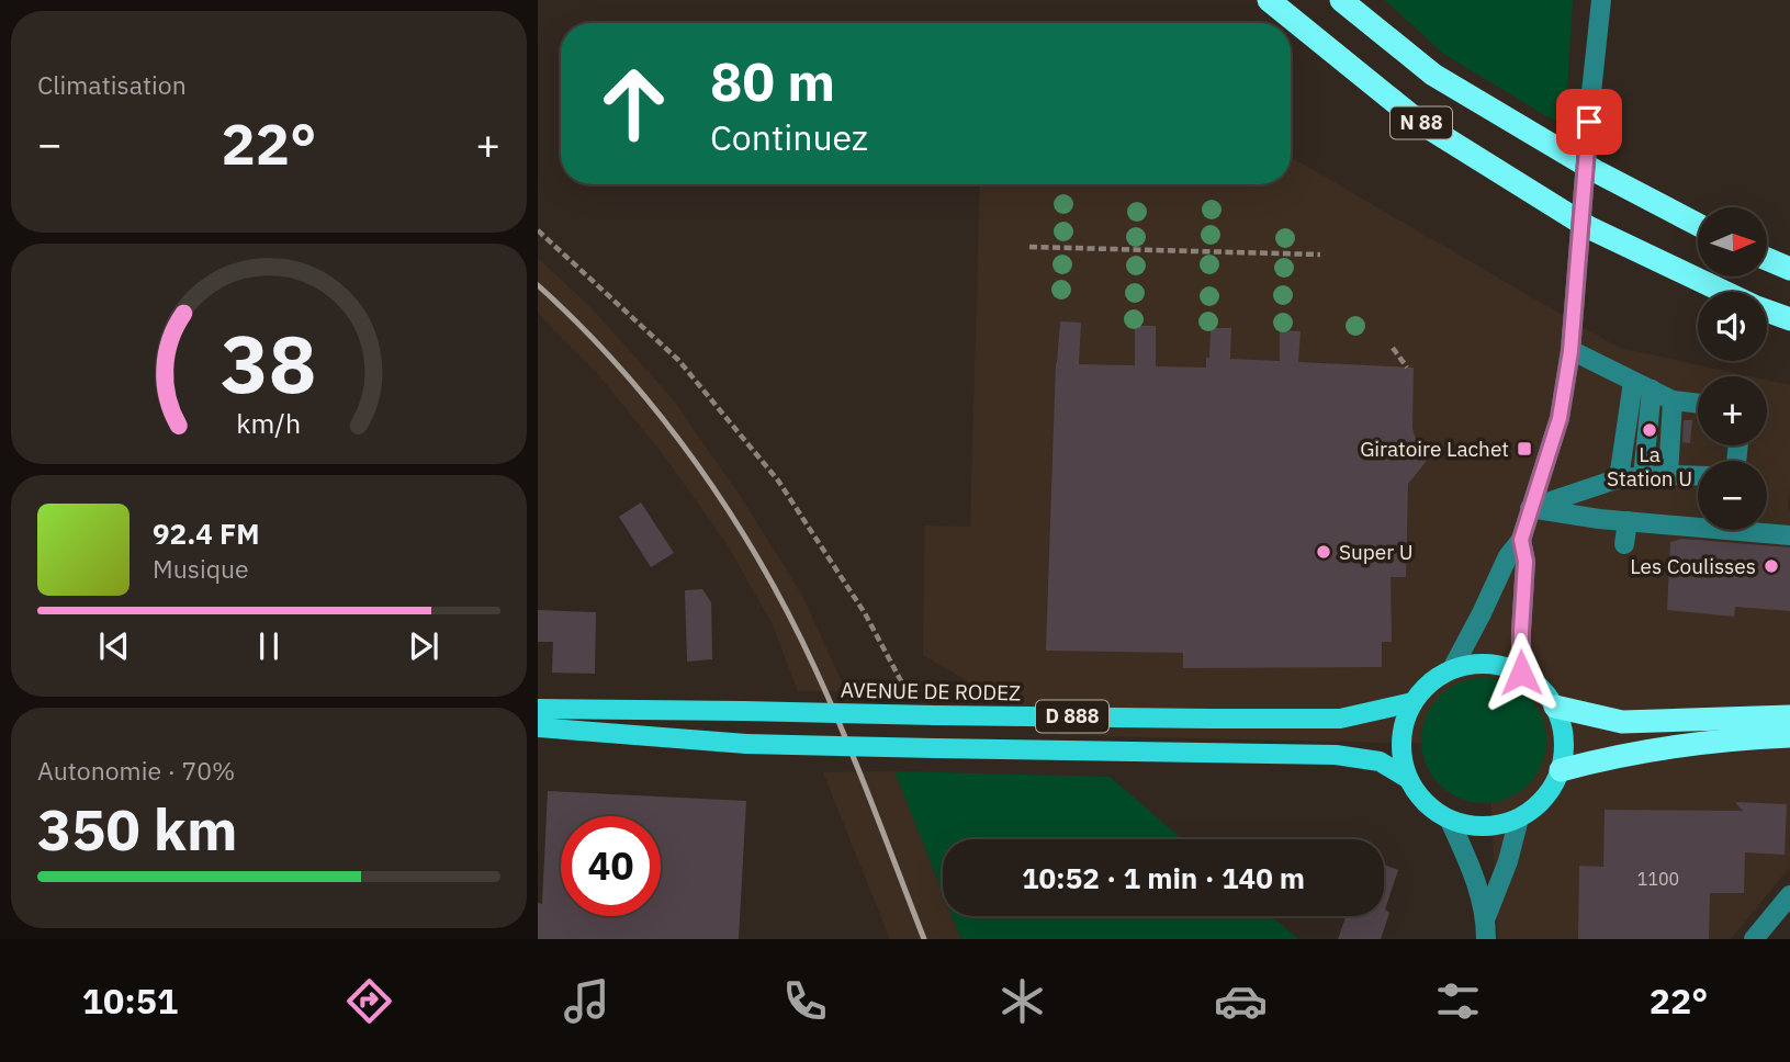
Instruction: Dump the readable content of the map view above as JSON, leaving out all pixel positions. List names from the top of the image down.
{
  "streets": {
    "highway": ["N 88"],
    "main road": ["AVENUE DE RODEZ", "D 888"]
  },
  "crossings": [
    ["AVENUE DE RODEZ", "D 888"]
  ],
  "places": {
    "other": ["La Station U", "Super U", "Les Coulisses"],
    "transit": ["Giratoire Lachet"]
  },
  "house_numbers": ["1100"],
  "north": "right",
  "page": {
    "tile": [
      "Climatisation",
      ["Autonomie · 70%", "350 km"]
    ],
    "turn": ["80 m", "Continuez"],
    "heat": ["−", "22°", "+"],
    "map_buttons": ["+", "−"],
    "song": ["92.4 FM", "Musique"],
    "limit": "40",
    "trip": "10:52 · 1 min · 140 m",
    "tabs": ["10:51", "22°"],
    "gauge": ["38", "km/h"]
  }
}
